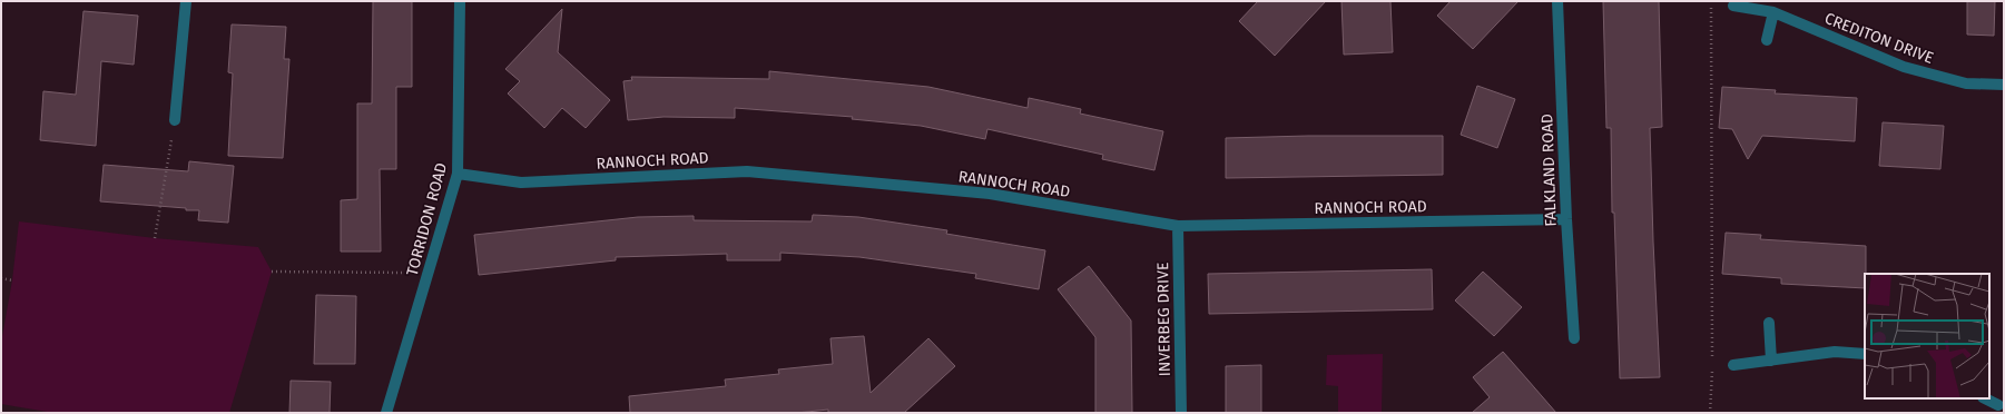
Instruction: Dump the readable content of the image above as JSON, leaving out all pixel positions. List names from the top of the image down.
{
  "streets": {
    "street": [
      "CREDITON DRIVE",
      "RANNOCH ROAD",
      "FALKLAND ROAD",
      "TORRIDON ROAD",
      "INVERBEG DRIVE"
    ]
  },
  "crossings": [
    ["RANNOCH ROAD", "FALKLAND ROAD"],
    ["RANNOCH ROAD", "TORRIDON ROAD"],
    ["RANNOCH ROAD", "INVERBEG DRIVE"]
  ]
}
